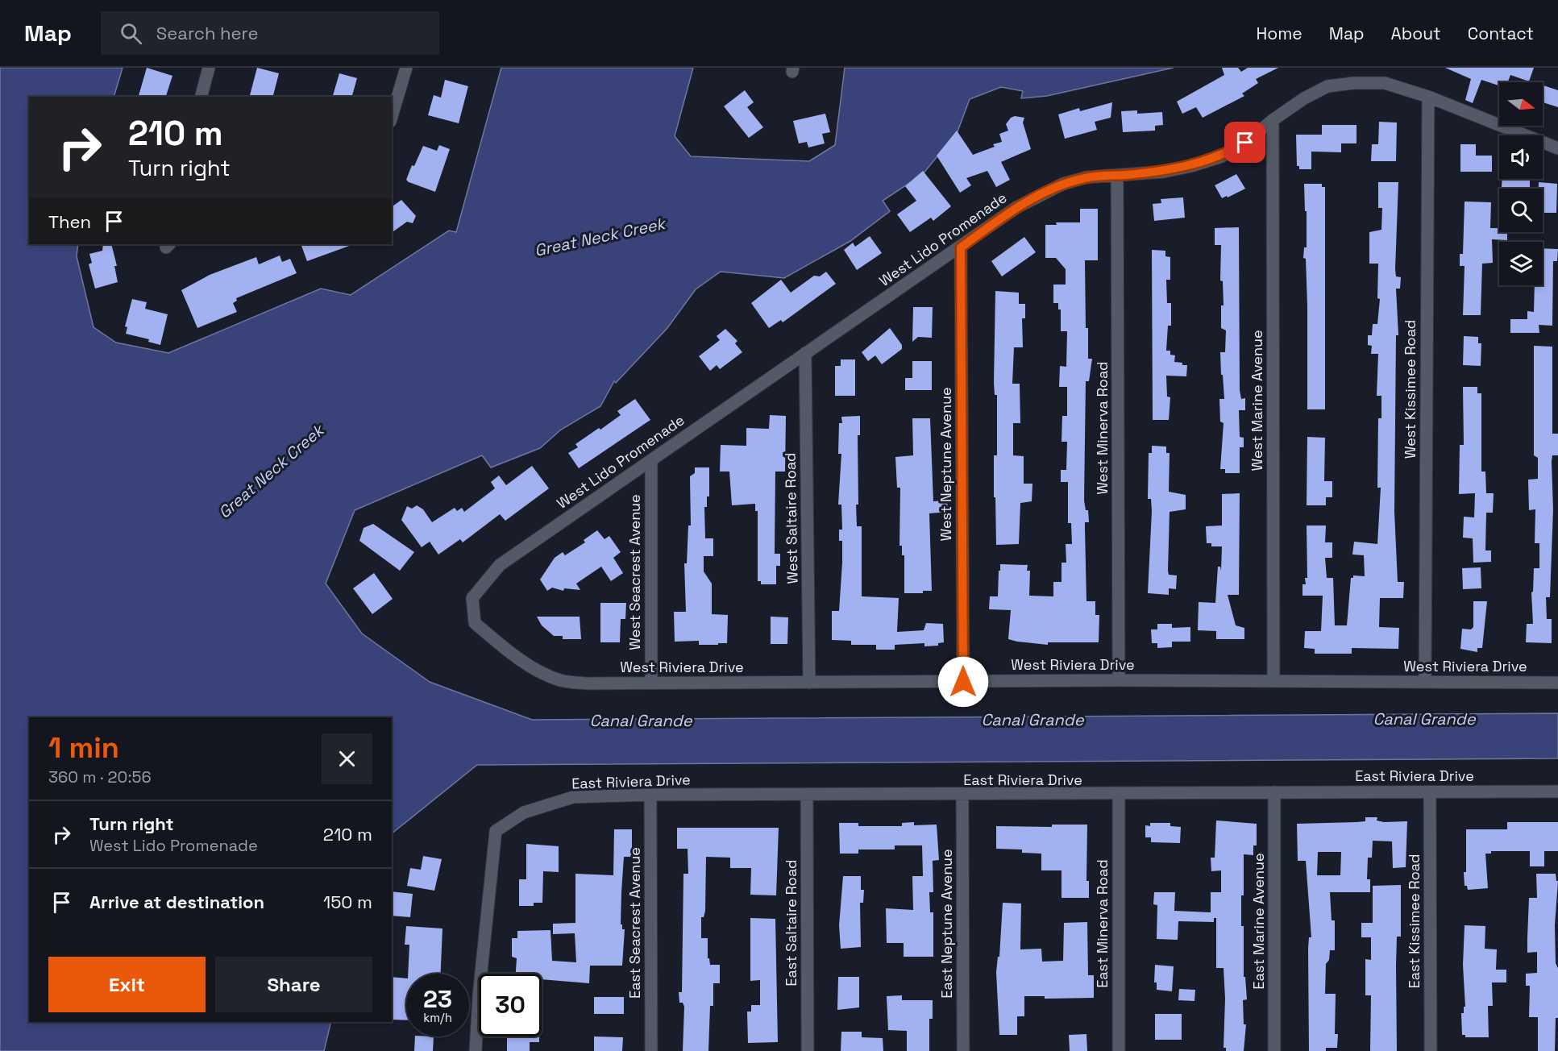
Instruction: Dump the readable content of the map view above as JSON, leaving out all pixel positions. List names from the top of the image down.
{
  "streets": {
    "street": [
      "West Lido Promenade",
      "West Kissimee Road",
      "West Marine Avenue",
      "West Minerva Road",
      "West Neptune Avenue",
      "West Saltaire Road",
      "West Seacrest Avenue",
      "West Riviera Drive",
      "East Riviera Drive",
      "East Marine Avenue",
      "East Kissimee Road",
      "East Seacrest Avenue",
      "East Saltaire Road",
      "East Neptune Avenue",
      "East Minerva Road"
    ]
  },
  "crossings": [
    ["West Lido Promenade", "West Kissimee Road"],
    ["West Lido Promenade", "West Marine Avenue"],
    ["West Lido Promenade", "West Minerva Road"],
    ["West Lido Promenade", "West Neptune Avenue"],
    ["West Lido Promenade", "West Saltaire Road"],
    ["West Lido Promenade", "West Seacrest Avenue"],
    ["West Lido Promenade", "West Riviera Drive"],
    ["West Kissimee Road", "West Riviera Drive"],
    ["West Marine Avenue", "West Riviera Drive"],
    ["West Minerva Road", "West Riviera Drive"],
    ["West Neptune Avenue", "West Riviera Drive"],
    ["West Saltaire Road", "West Riviera Drive"],
    ["West Seacrest Avenue", "West Riviera Drive"],
    ["East Riviera Drive", "East Marine Avenue"],
    ["East Riviera Drive", "East Kissimee Road"],
    ["East Riviera Drive", "East Seacrest Avenue"],
    ["East Riviera Drive", "East Saltaire Road"],
    ["East Riviera Drive", "East Neptune Avenue"],
    ["East Riviera Drive", "East Minerva Road"]
  ],
  "water": ["Great Neck Creek", "Canal Grande"],
  "north": "right",
  "page": {
    "header": "Map",
    "search": "Search here",
    "nav": [
      "Home",
      "Map",
      "About",
      "Contact"
    ],
    "turn": ["210 m", "Turn right"],
    "then": "Then",
    "heading": ["1 min", "360 m · 20:56"],
    "list": [
      {
        "name": "Turn right",
        "note": "West Lido Promenade",
        "value": "210 m"
      },
      {
        "name": "Arrive at destination",
        "value": "150 m"
      }
    ],
    "buttons": ["Exit", "Share"],
    "speed": "23 km/h",
    "limit": "30"
  }
}
